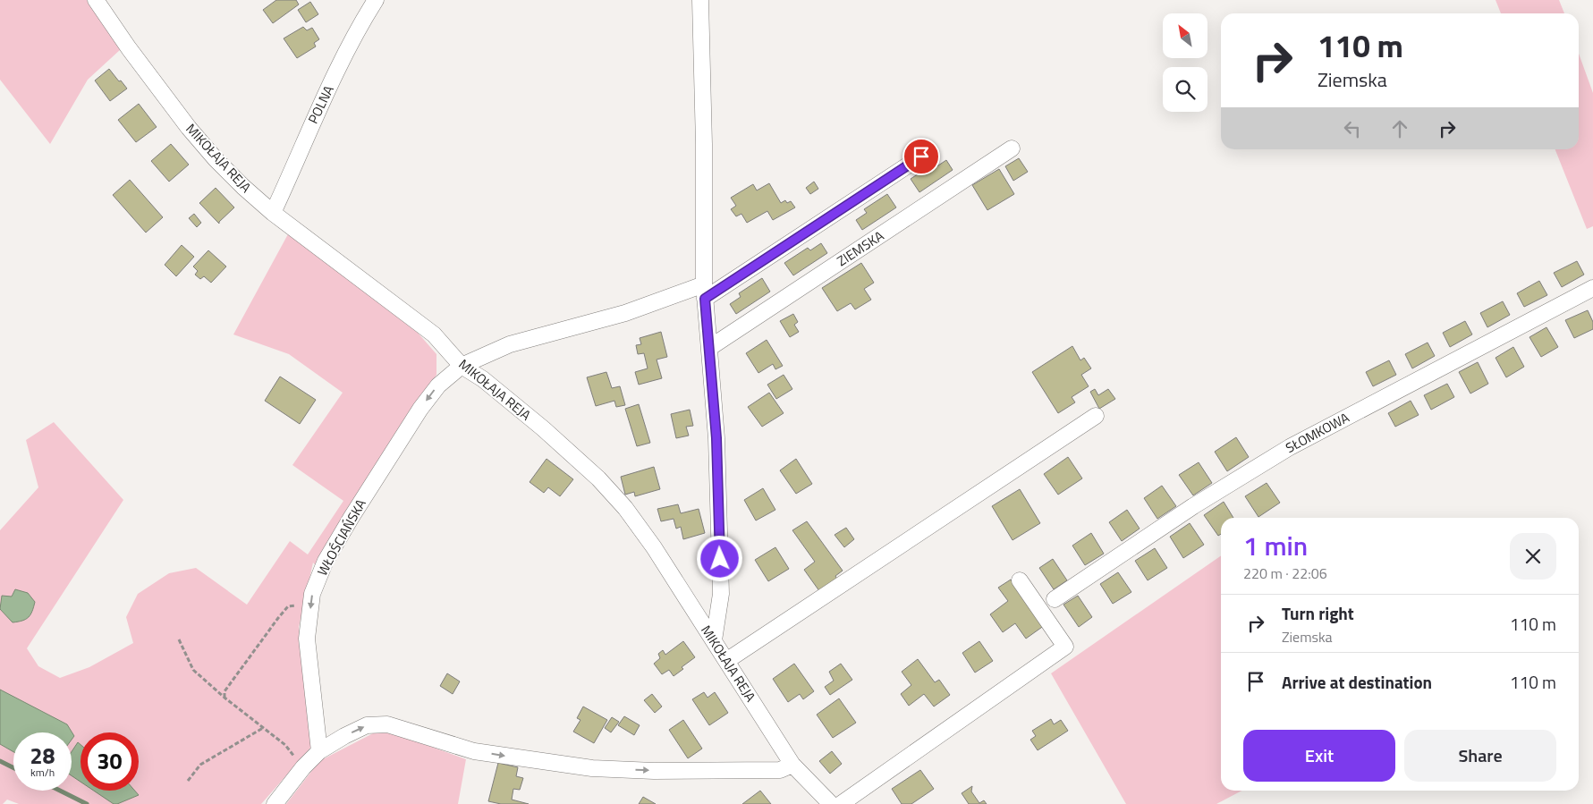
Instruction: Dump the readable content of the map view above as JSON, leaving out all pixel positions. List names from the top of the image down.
{
  "streets": {
    "street": [
      "POLNA",
      "MIKOŁAJA REJA",
      "ZIEMSKA",
      "SŁOMKOWA",
      "WŁOŚCIAŃSKA"
    ]
  },
  "crossings": [
    ["POLNA", "MIKOŁAJA REJA"],
    ["MIKOŁAJA REJA", "WŁOŚCIAŃSKA"]
  ],
  "one_way": ["WŁOŚCIAŃSKA"],
  "north": "top left",
  "page": {
    "turn": ["110 m", "Ziemska"],
    "heading": ["1 min", "220 m · 22:06"],
    "list": [
      {
        "name": "Turn right",
        "note": "Ziemska",
        "value": "110 m"
      },
      {
        "name": "Arrive at destination",
        "value": "110 m"
      }
    ],
    "buttons": ["Exit", "Share"],
    "speed": "28 km/h",
    "limit": "30"
  }
}
